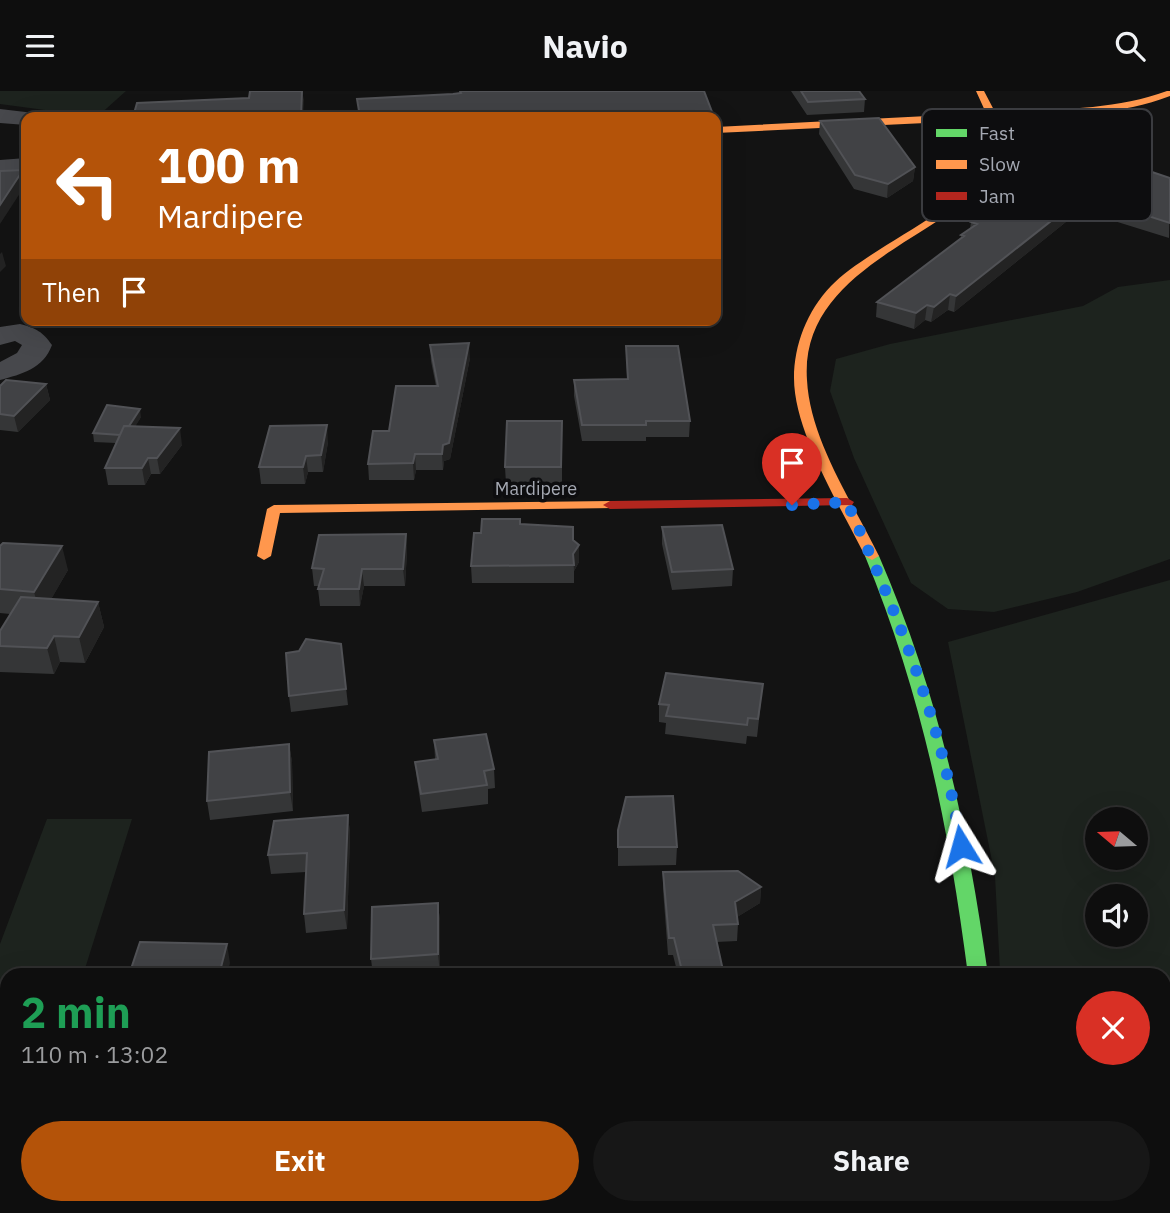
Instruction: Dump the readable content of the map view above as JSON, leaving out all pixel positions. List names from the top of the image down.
{
  "streets": {
    "street": ["Mardipere"]
  },
  "legend": ["Fast", "Slow", "Jam"],
  "north": "left",
  "page": {
    "header": "Navio",
    "turn": ["100 m", "Mardipere"],
    "then": "Then",
    "heading": ["2 min", "110 m · 13:02"],
    "buttons": ["Exit", "Share"]
  }
}
